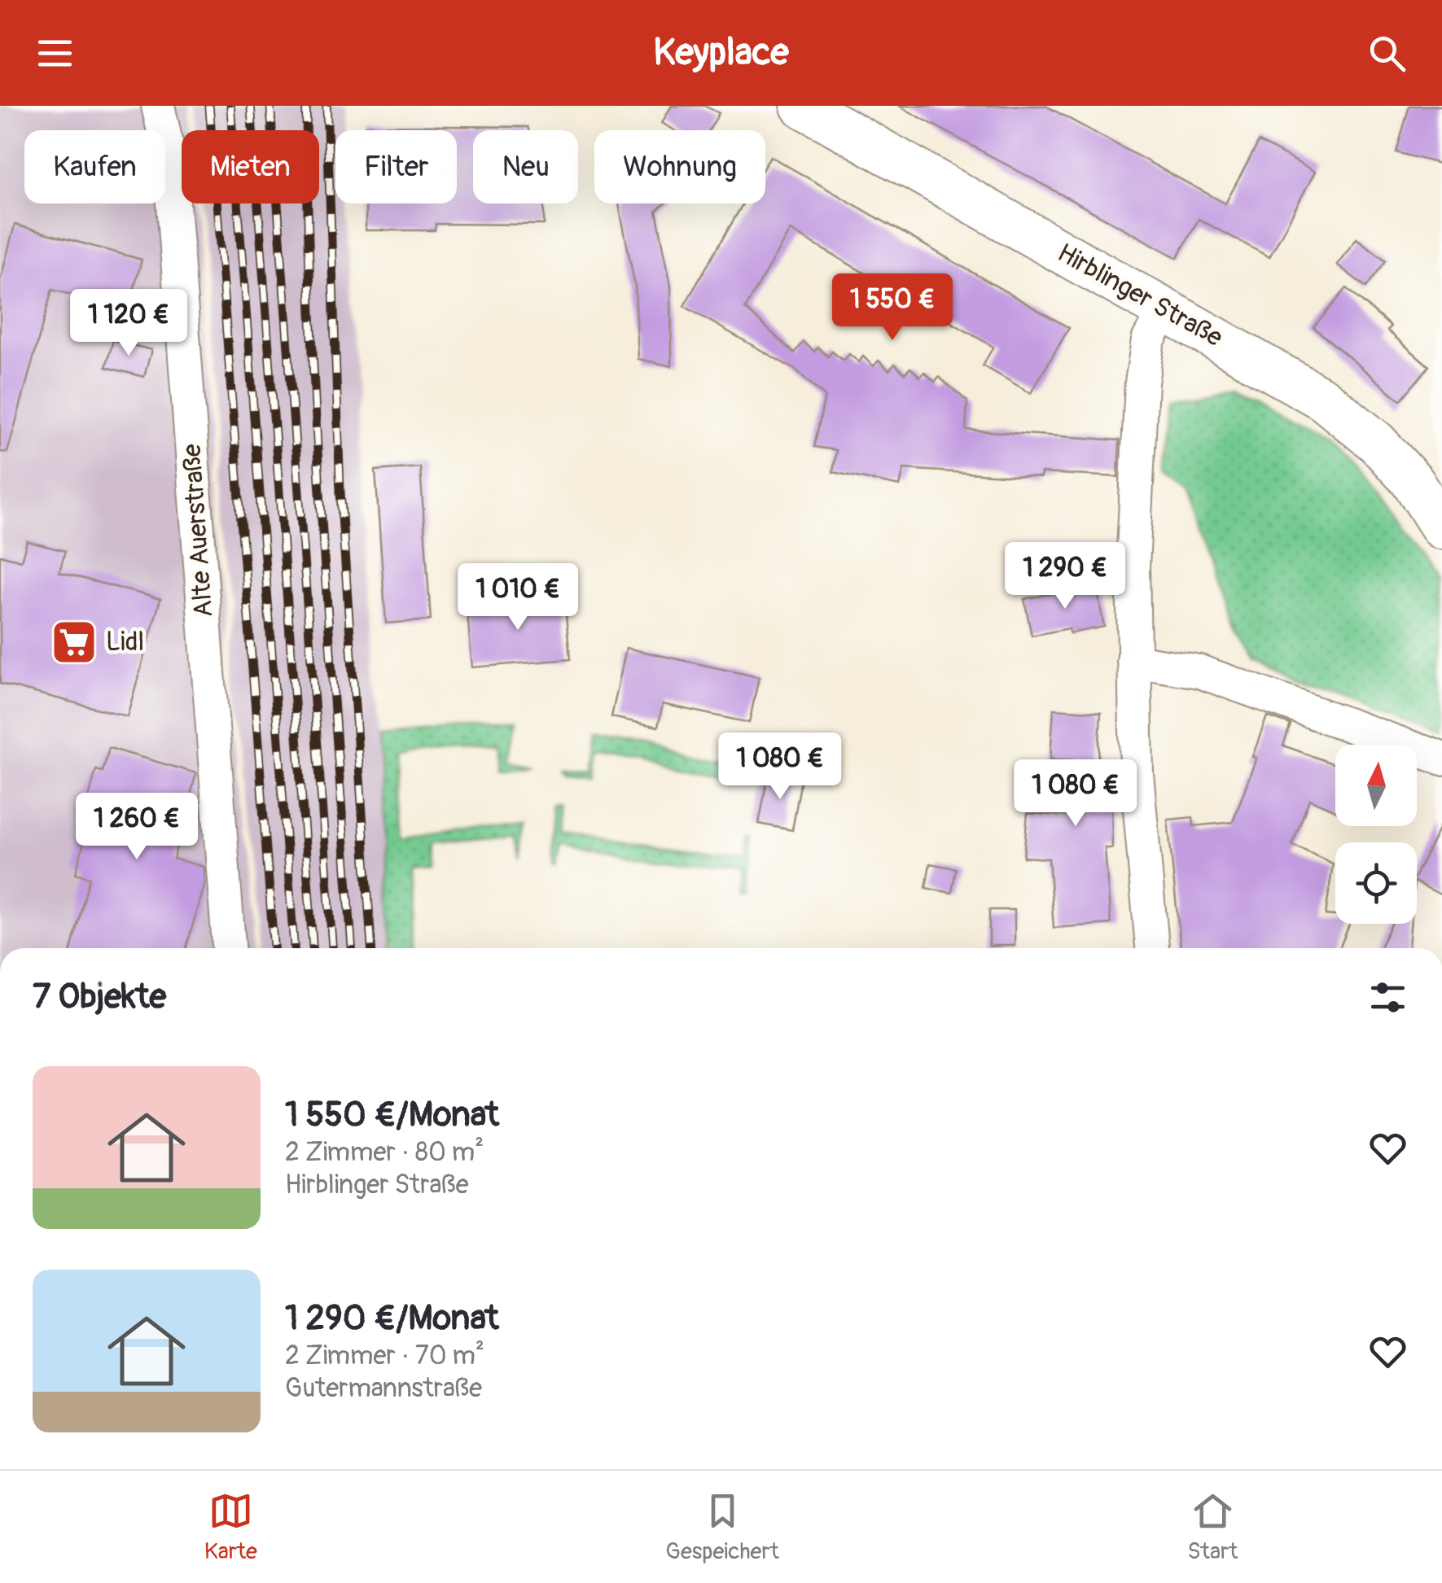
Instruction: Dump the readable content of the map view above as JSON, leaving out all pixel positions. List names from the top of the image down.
{
  "streets": {
    "main road": ["Hirblinger Straße"],
    "street": ["Alte Auerstraße"]
  },
  "places": {
    "supermarket": ["Lidl"]
  },
  "north": "top",
  "page": {
    "header": "Keyplace",
    "chip": [
      "Kaufen",
      "Mieten",
      "Filter",
      "Neu",
      "Wohnung"
    ],
    "price": [
      "1 550 €",
      "1 120 €",
      "1 290 €",
      "1 010 €",
      "1 080 €",
      "1 080 €",
      "1 260 €"
    ],
    "heading": "7 Objekte",
    "list": [
      {
        "name": "1 550 €/Monat",
        "note": "2 Zimmer · 80 m² · Hirblinger Straße"
      },
      {
        "name": "1 290 €/Monat",
        "note": "2 Zimmer · 70 m² · Gutermannstraße"
      }
    ],
    "tabs": ["Karte", "Gespeichert", "Start"]
  }
}
